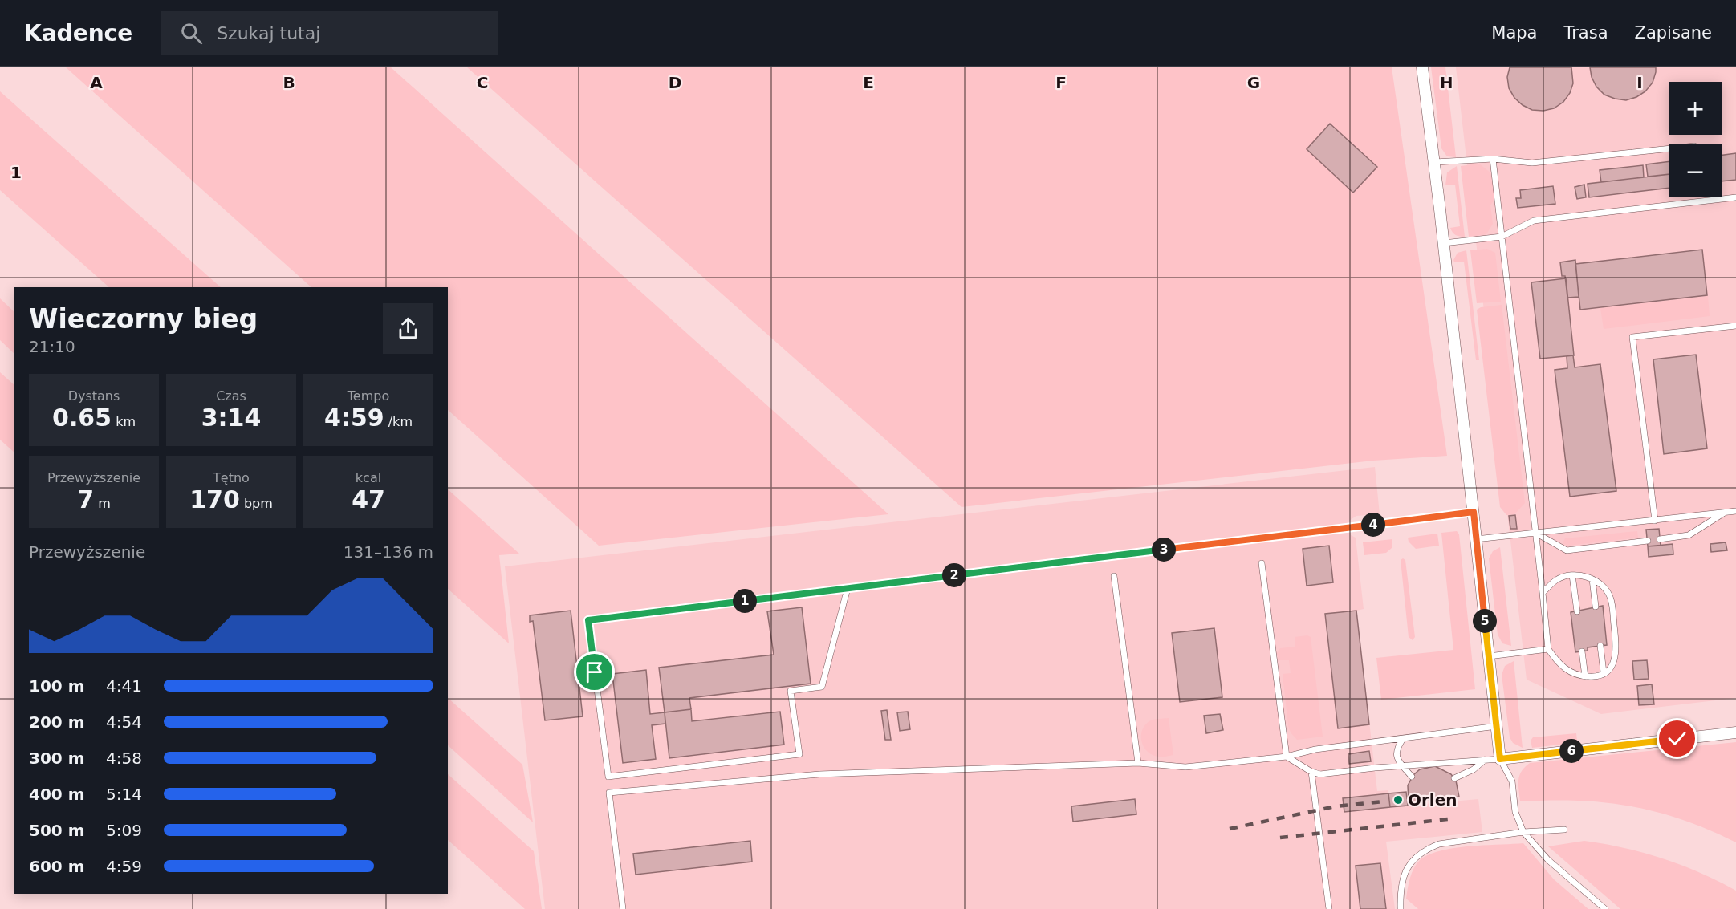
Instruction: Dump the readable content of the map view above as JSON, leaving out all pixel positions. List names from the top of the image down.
{
  "places": ["Orlen"],
  "page": {
    "header": "Kadence",
    "search": "Szukaj tutaj",
    "nav": ["Mapa", "Trasa", "Zapisane"],
    "map_buttons": ["+", "−"],
    "heading": ["Wieczorny bieg", "21:10"],
    "stats": [
      ["Dystans", "0.65 km"],
      ["Czas", "3:14"],
      ["Tempo", "4:59 /km"],
      ["Przewyższenie", "7 m"],
      ["Tętno", "170 bpm"],
      ["kcal", "47"]
    ],
    "pins": [
      "4",
      "3",
      "2",
      "1",
      "5",
      "6"
    ],
    "chart": ["Przewyższenie", "131–136 m"],
    "list": [
      {
        "name": "100 m",
        "note": "4:41"
      },
      {
        "name": "200 m",
        "note": "4:54"
      },
      {
        "name": "300 m",
        "note": "4:58"
      },
      {
        "name": "400 m",
        "note": "5:14"
      },
      {
        "name": "500 m",
        "note": "5:09"
      },
      {
        "name": "600 m",
        "note": "4:59"
      }
    ]
  },
  "grid": {
    "columns": [
      "A",
      "B",
      "C",
      "D",
      "E",
      "F",
      "G",
      "H",
      "I"
    ],
    "rows": ["1"]
  }
}
